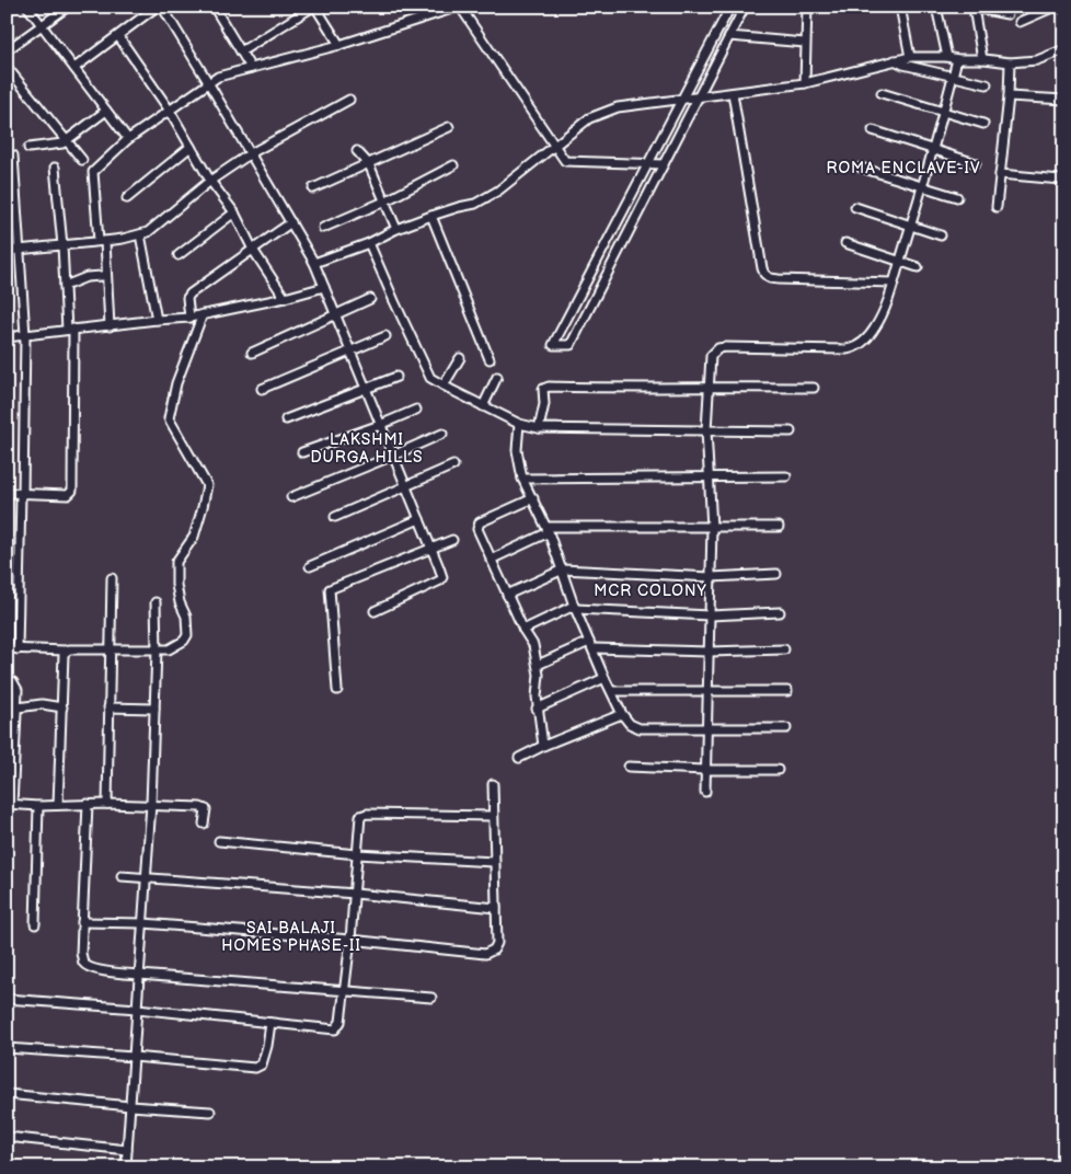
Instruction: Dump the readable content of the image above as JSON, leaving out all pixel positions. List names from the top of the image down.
{
  "districts": [
    "ROMA ENCLAVE-IV",
    "LAKSHMI DURGA HILLS",
    "MCR COLONY",
    "SAI BALAJI HOMES PHASE-II"
  ]
}
